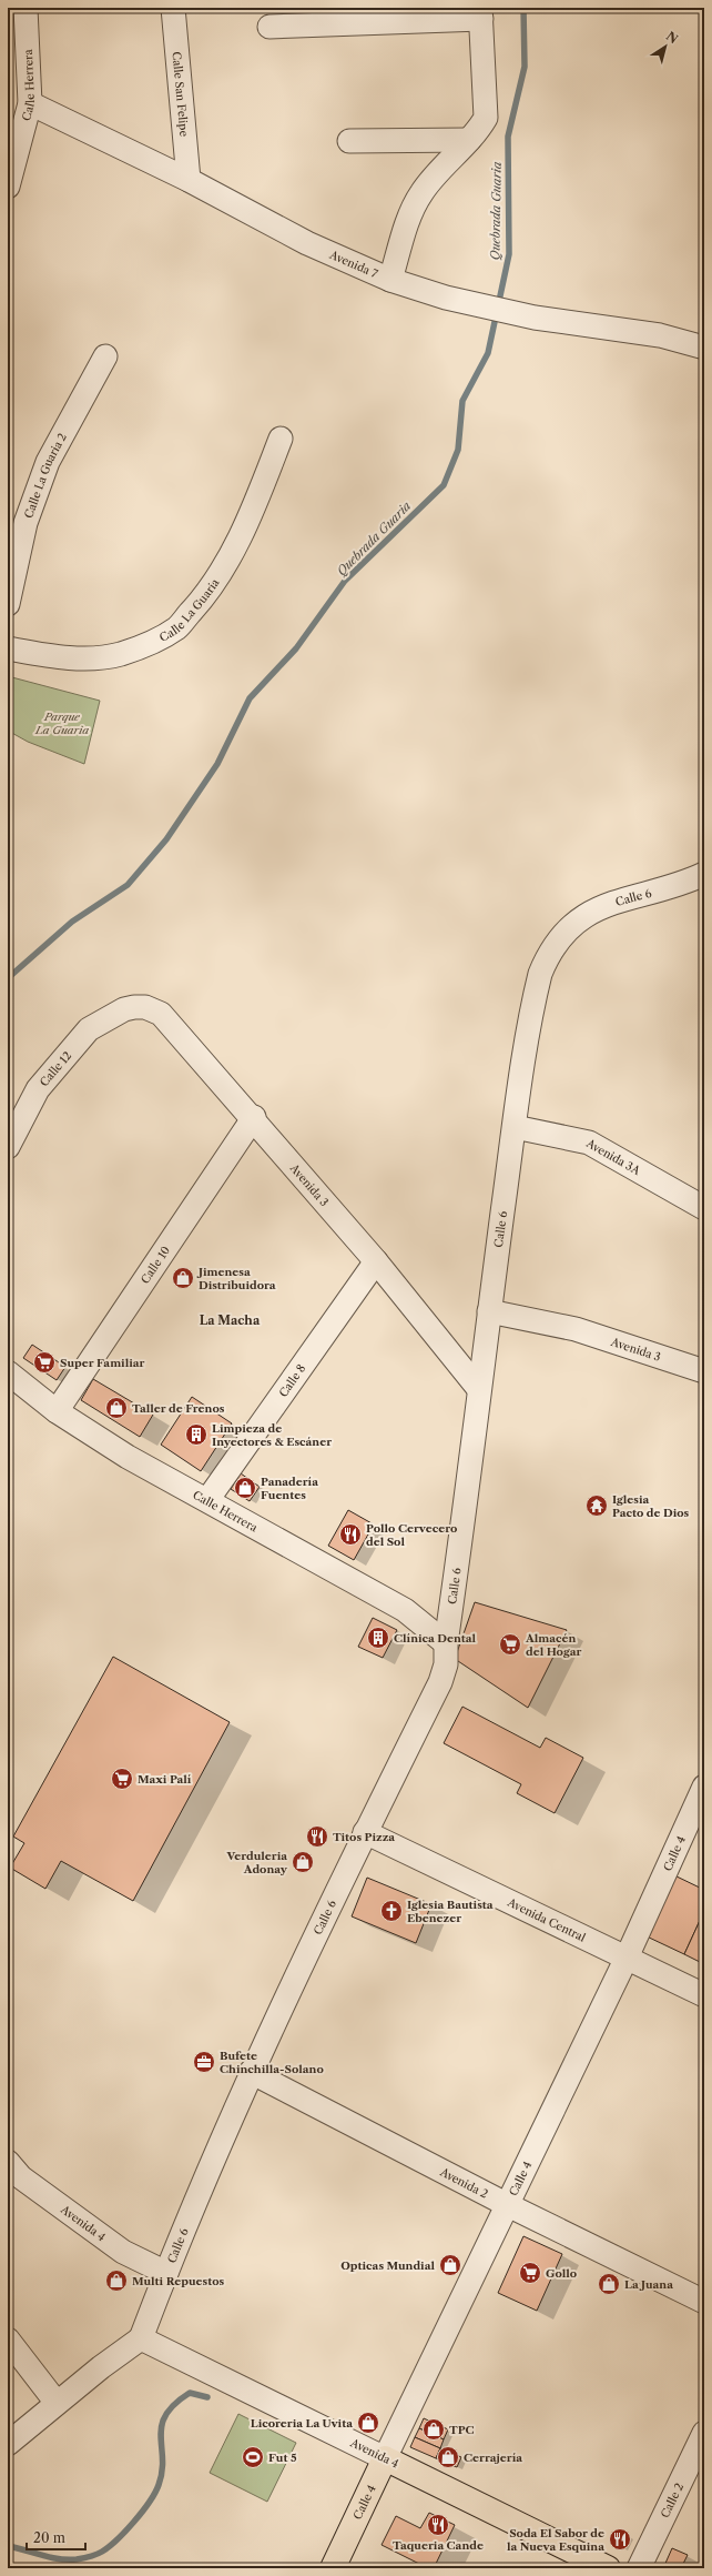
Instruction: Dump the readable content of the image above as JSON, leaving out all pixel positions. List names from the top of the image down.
{
  "streets": {
    "main road": ["Calle 4", "Avenida 4"],
    "street": [
      "Calle Herrera",
      "Calle San Felipe",
      "Avenida 7",
      "Calle La Guaria 2",
      "Calle La Guaria",
      "Calle 6",
      "Calle 12",
      "Avenida 3A",
      "Avenida 3",
      "Calle 10",
      "Calle 8",
      "Avenida Central",
      "Avenida 2",
      "Calle 2"
    ]
  },
  "crossings": [
    ["Calle Herrera", "Avenida 7"],
    ["Calle Herrera", "Calle 6"],
    ["Calle Herrera", "Calle 10"],
    ["Calle Herrera", "Calle 8"],
    ["Calle San Felipe", "Avenida 7"],
    ["Calle 6", "Avenida 3A"],
    ["Calle 6", "Avenida 3"],
    ["Calle 6", "Avenida Central"],
    ["Calle 6", "Avenida 2"],
    ["Calle 6", "Avenida 4"],
    ["Calle 12", "Avenida 3"],
    ["Avenida 3", "Calle 10"],
    ["Avenida 3", "Calle 8"],
    ["Calle 4", "Avenida Central"],
    ["Calle 4", "Avenida 2"],
    ["Calle 4", "Avenida 4"]
  ],
  "districts": ["La Macha"],
  "water": ["Quebrada Guaria"],
  "parks": ["Parque La Guaria"],
  "places": {
    "shop": [
      "Jimenesa Distribuidora",
      "Taller de Frenos",
      "Panadería Fuentes",
      "Verduleria Adonay",
      "Opticas Mundial",
      "Multi Repuestos",
      "La Juana",
      "Licoreria La Uvita",
      "TPC",
      "Cerrajería"
    ],
    "supermarket": [
      "Super Familiar",
      "Almacén del Hogar",
      "Maxi Palí",
      "Gollo"
    ],
    "building": ["Limpieza de Inyectores & Escáner", "Clínica Dental"],
    "temple": ["Iglesia Pacto de Dios"],
    "restaurant": [
      "Pollo Cervecero del Sol",
      "Titos Pizza",
      "Taqueria Cande",
      "Soda El Sabor de la Nueva Esquina"
    ],
    "church": ["Iglesia Bautista Ebenezer"],
    "office": ["Bufete Chinchilla-Solano"],
    "sports": ["Fut 5"]
  },
  "scale_bar": "20 m",
  "north": "top right"
}
